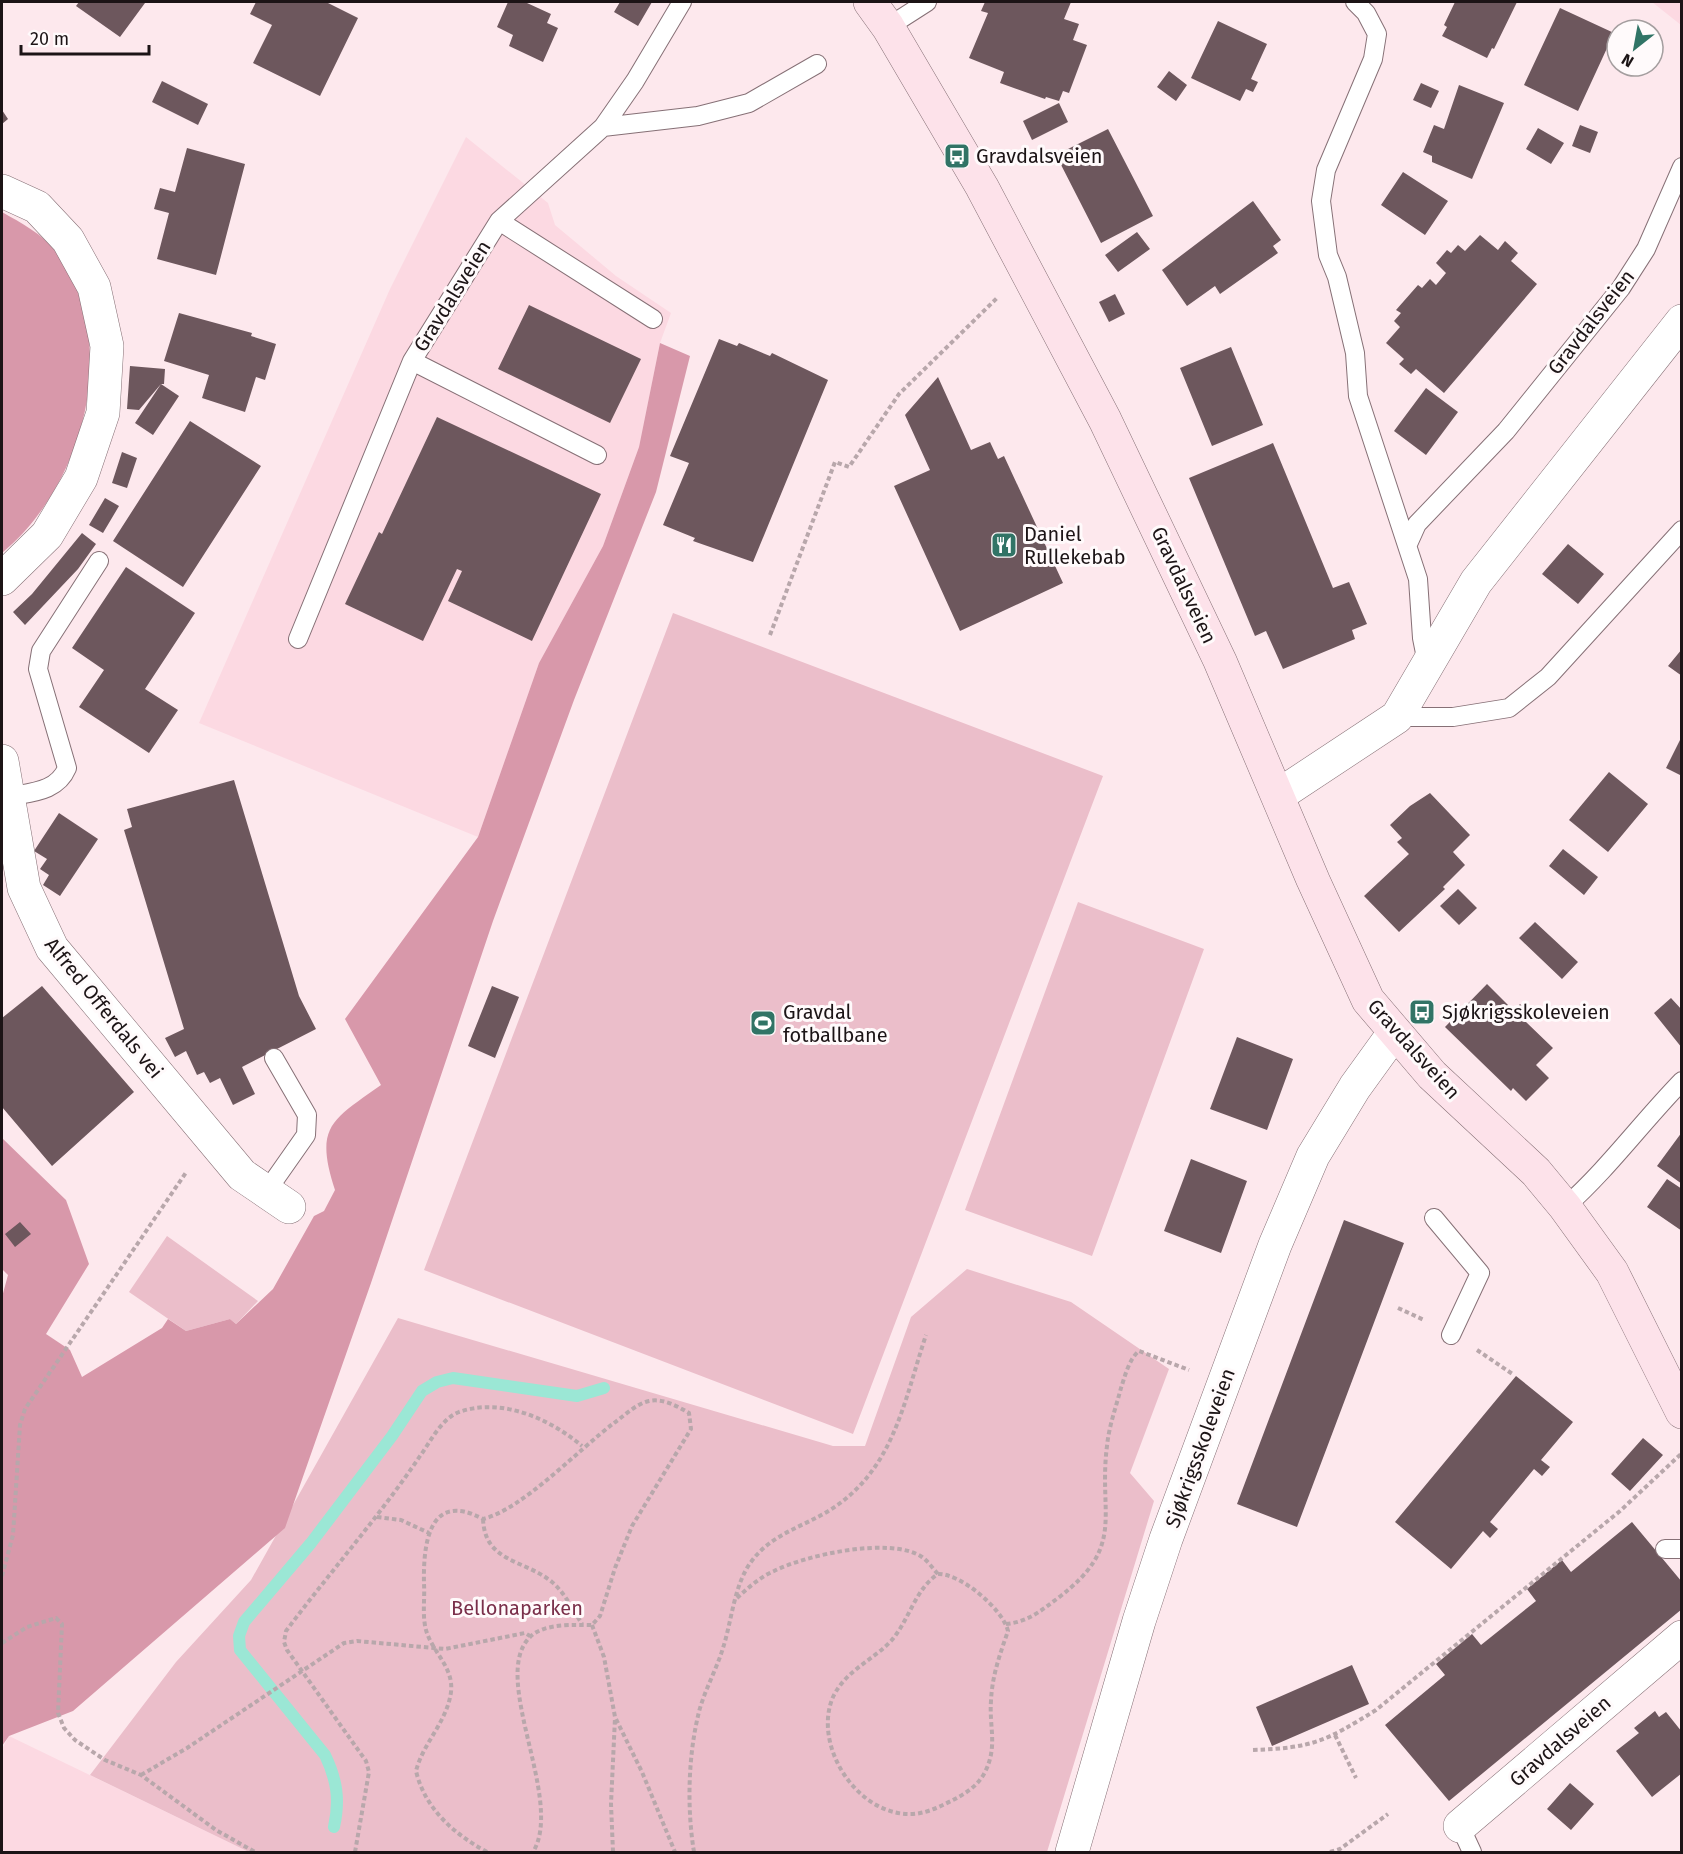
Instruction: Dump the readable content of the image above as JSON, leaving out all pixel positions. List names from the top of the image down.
{
  "streets": {
    "main road": ["Gravdalsveien"],
    "street": ["Alfred Offerdals vei", "Sjøkrigsskoleveien"]
  },
  "crossings": [
    ["Gravdalsveien", "Sjøkrigsskoleveien"]
  ],
  "parks": ["Bellonaparken"],
  "places": {
    "bus stop": ["Gravdalsveien", "Sjøkrigsskoleveien"],
    "restaurant": ["Daniel Rullekebab"],
    "sports": ["Gravdal fotballbane"]
  },
  "scale_bar": "20 m",
  "north": "bottom left"
}
